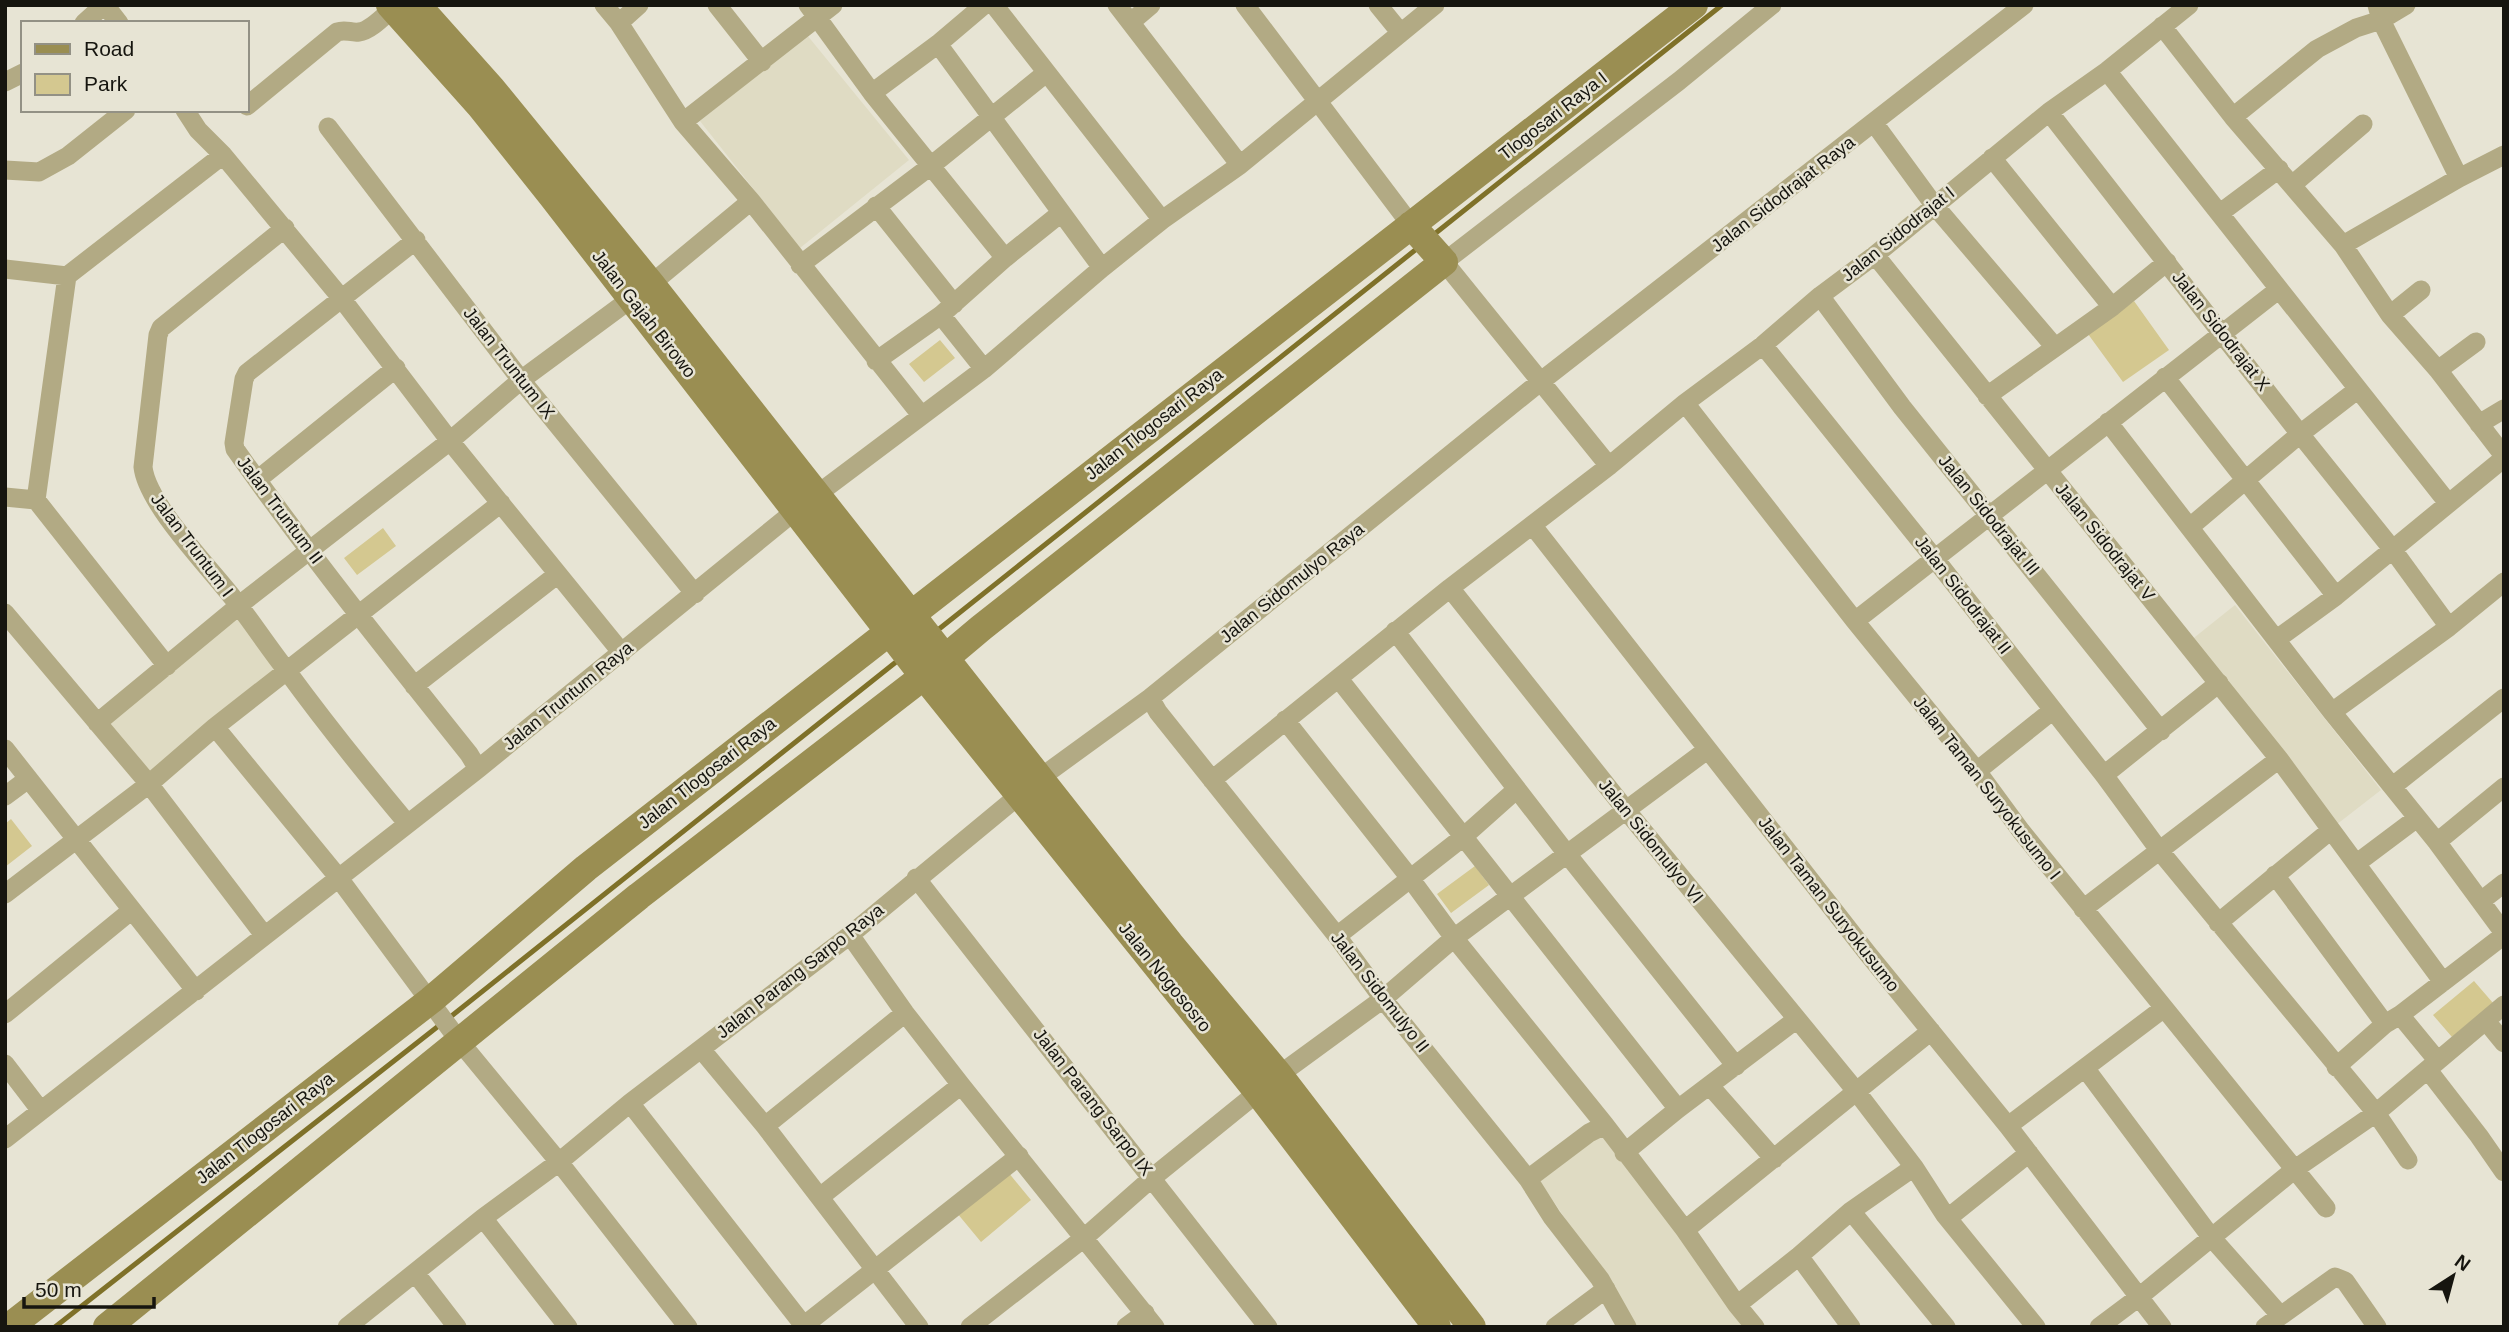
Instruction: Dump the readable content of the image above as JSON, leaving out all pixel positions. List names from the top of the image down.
{
  "streets": {
    "street": [
      "Tlogosari Raya I",
      "Jalan Sidodrajat Raya",
      "Jalan Sidodrajat I",
      "Jalan Gajah Birowo",
      "Jalan Sidodrajat X",
      "Jalan Truntum IX",
      "Jalan Tlogosari Raya",
      "Jalan Truntum II",
      "Jalan Sidodrajat III",
      "Jalan Sidodrajat V",
      "Jalan Truntum I",
      "Jalan Sidomulyo Raya",
      "Jalan Sidodrajat II",
      "Jalan Truntum Raya",
      "Jalan Taman Suryokusumo I",
      "Jalan Sidomulyo VI",
      "Jalan Taman Suryokusumo",
      "Jalan Parang Sarpo Raya",
      "Jalan Nogososro",
      "Jalan Sidomulyo II",
      "Jalan Parang Sarpo IX"
    ]
  },
  "crossings": [
    ["Tlogosari Raya I", "Jalan Tlogosari Raya"],
    ["Jalan Sidodrajat Raya", "Jalan Sidomulyo Raya"],
    ["Jalan Sidodrajat I", "Jalan Sidodrajat X"],
    ["Jalan Sidodrajat I", "Jalan Sidodrajat III"],
    ["Jalan Sidodrajat I", "Jalan Sidodrajat V"],
    ["Jalan Sidodrajat I", "Jalan Sidodrajat II"],
    ["Jalan Sidodrajat I", "Jalan Taman Suryokusumo I"],
    ["Jalan Sidodrajat I", "Jalan Sidomulyo VI"],
    ["Jalan Sidodrajat I", "Jalan Taman Suryokusumo"],
    ["Jalan Sidodrajat I", "Jalan Sidomulyo II"],
    ["Jalan Gajah Birowo", "Jalan Tlogosari Raya"],
    ["Jalan Gajah Birowo", "Jalan Truntum Raya"],
    ["Jalan Gajah Birowo", "Jalan Nogososro"],
    ["Jalan Truntum IX", "Jalan Truntum II"],
    ["Jalan Truntum IX", "Jalan Truntum Raya"],
    ["Jalan Tlogosari Raya", "Jalan Nogososro"],
    ["Jalan Truntum II", "Jalan Truntum Raya"],
    ["Jalan Truntum I", "Jalan Truntum Raya"],
    ["Jalan Sidomulyo Raya", "Jalan Parang Sarpo Raya"],
    ["Jalan Sidomulyo Raya", "Jalan Nogososro"],
    ["Jalan Sidomulyo Raya", "Jalan Sidomulyo II"],
    ["Jalan Parang Sarpo Raya", "Jalan Nogososro"],
    ["Jalan Parang Sarpo Raya", "Jalan Parang Sarpo IX"]
  ],
  "legend": ["Road", "Park"],
  "scale_bar": "50 m",
  "north": "top right"
}
